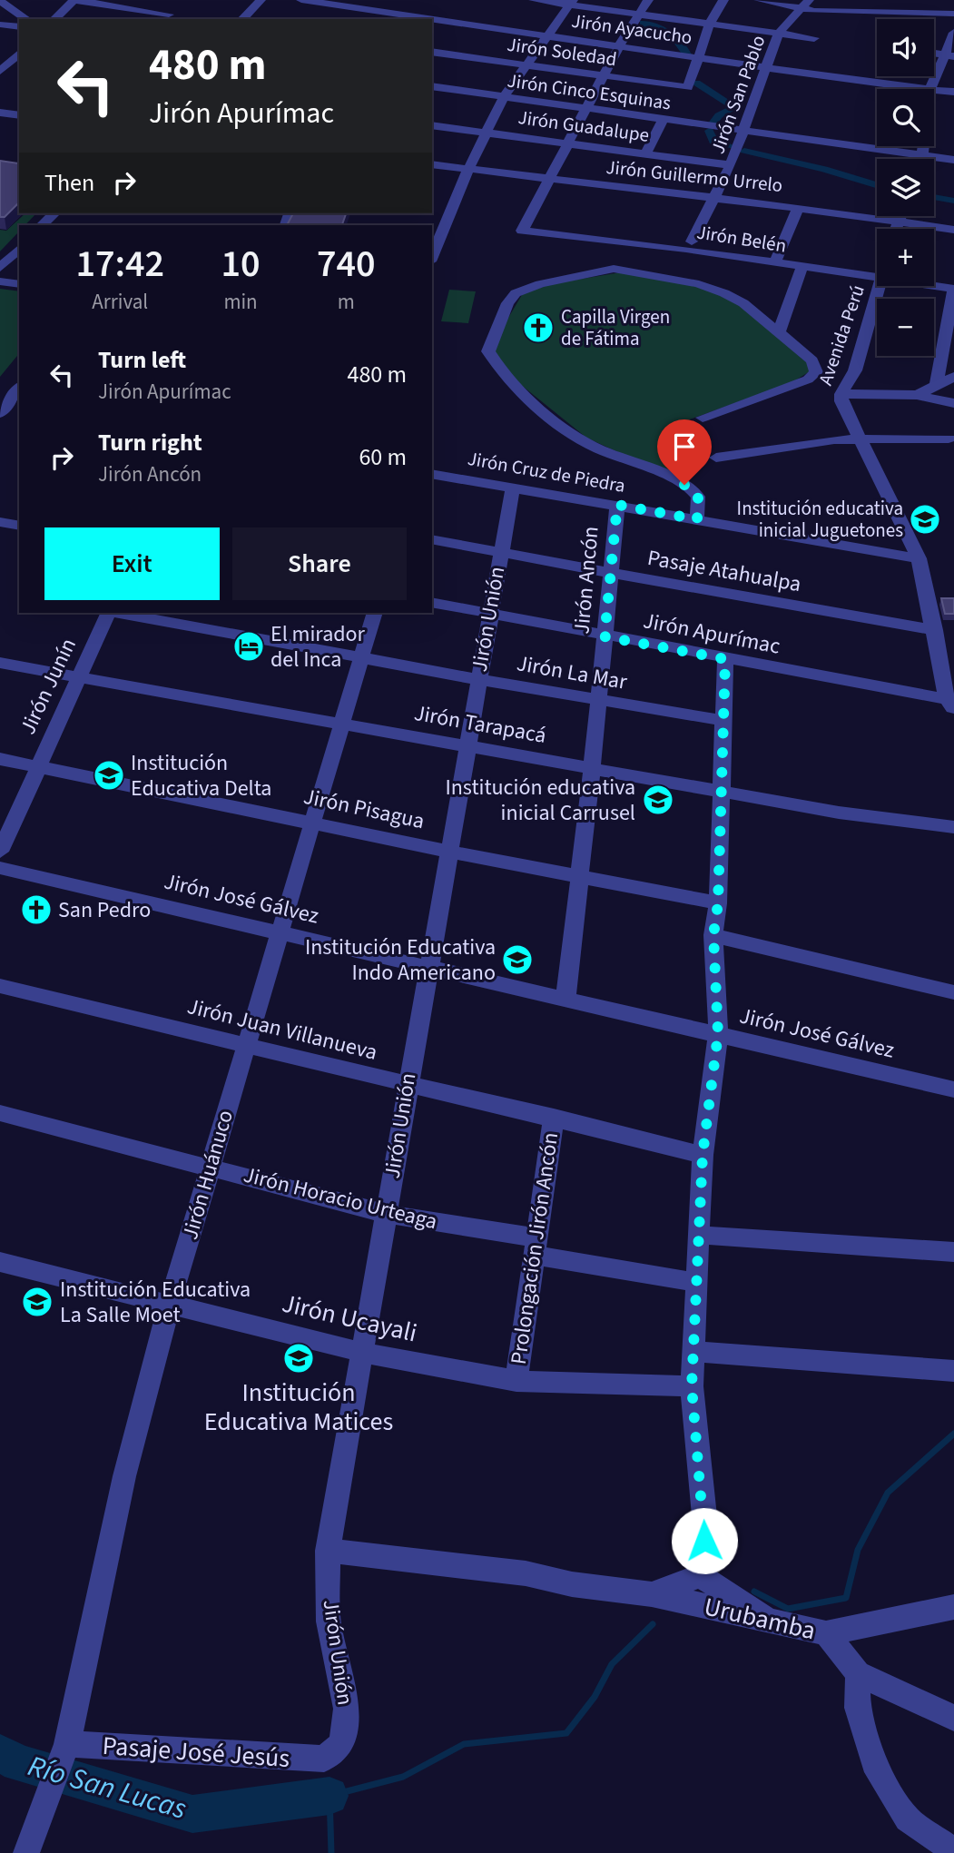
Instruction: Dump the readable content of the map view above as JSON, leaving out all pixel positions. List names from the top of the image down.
{
  "streets": {
    "street": [
      "Jirón Ayacucho",
      "Jirón Soledad",
      "Jirón Cinco Esquinas",
      "Jirón San Pablo",
      "Jirón Guadalupe",
      "Jirón Guillermo Urrelo",
      "Jirón Belén",
      "Avenida Perú",
      "Jirón Cruz de Piedra",
      "Pasaje Atahualpa",
      "Jirón Ancón",
      "Jirón Unión",
      "Jirón Apurímac",
      "Jirón La Mar",
      "Jirón Junín",
      "Jirón Tarapacá",
      "Jirón Pisagua",
      "Jirón José Gálvez",
      "Jirón Juan Villanueva",
      "Jirón Huánuco",
      "Jirón Horacio Urteaga",
      "Prolongación Jirón Ancón",
      "Jirón Ucayali",
      "Urubamba",
      "Pasaje José Jesús"
    ]
  },
  "crossings": [
    ["Jirón Ayacucho", "Jirón Soledad"],
    ["Jirón Ayacucho", "Jirón San Pablo"],
    ["Jirón Cinco Esquinas", "Jirón San Pablo"],
    ["Jirón San Pablo", "Jirón Guadalupe"],
    ["Jirón San Pablo", "Jirón Guillermo Urrelo"],
    ["Jirón Guillermo Urrelo", "Jirón Belén"],
    ["Avenida Perú", "Jirón Cruz de Piedra"],
    ["Avenida Perú", "Pasaje Atahualpa"],
    ["Avenida Perú", "Jirón Apurímac"],
    ["Jirón Cruz de Piedra", "Jirón Ancón"],
    ["Jirón Cruz de Piedra", "Jirón Unión"],
    ["Pasaje Atahualpa", "Jirón Ancón"],
    ["Pasaje Atahualpa", "Jirón Unión"],
    ["Jirón Ancón", "Jirón Apurímac"],
    ["Jirón Ancón", "Jirón La Mar"],
    ["Jirón Ancón", "Jirón Tarapacá"],
    ["Jirón Ancón", "Jirón Pisagua"],
    ["Jirón Ancón", "Jirón José Gálvez"],
    ["Jirón Unión", "Jirón Apurímac"],
    ["Jirón Unión", "Jirón La Mar"],
    ["Jirón Unión", "Jirón Tarapacá"],
    ["Jirón Unión", "Jirón Pisagua"],
    ["Jirón Unión", "Jirón José Gálvez"],
    ["Jirón Unión", "Jirón Juan Villanueva"],
    ["Jirón Unión", "Jirón Horacio Urteaga"],
    ["Jirón Unión", "Jirón Ucayali"],
    ["Jirón Unión", "Urubamba"],
    ["Jirón Unión", "Pasaje José Jesús"],
    ["Jirón La Mar", "Jirón Huánuco"],
    ["Jirón Junín", "Jirón Tarapacá"],
    ["Jirón Junín", "Jirón Pisagua"],
    ["Jirón Tarapacá", "Jirón Huánuco"],
    ["Jirón Pisagua", "Jirón Huánuco"],
    ["Jirón José Gálvez", "Jirón Huánuco"],
    ["Jirón Juan Villanueva", "Jirón Huánuco"],
    ["Jirón Juan Villanueva", "Prolongación Jirón Ancón"],
    ["Jirón Huánuco", "Jirón Horacio Urteaga"],
    ["Jirón Huánuco", "Jirón Ucayali"],
    ["Jirón Huánuco", "Pasaje José Jesús"],
    ["Jirón Horacio Urteaga", "Prolongación Jirón Ancón"],
    ["Prolongación Jirón Ancón", "Jirón Ucayali"]
  ],
  "water": ["Río San Lucas"],
  "places": {
    "church": ["Capilla Virgen de Fátima", "San Pedro"],
    "school or university": [
      "Institución educativa inicial Juguetones",
      "Institución Educativa Delta",
      "Institución educativa inicial Carrusel",
      "Institución Educativa Indo Americano",
      "Institución Educativa La Salle Moet",
      "Institución Educativa Matices"
    ],
    "hotel": ["El mirador del Inca"]
  },
  "page": {
    "map_buttons": ["+", "−"],
    "turn": ["480 m", "Jirón Apurímac"],
    "then": "Then",
    "eta": [
      "17:42",
      "Arrival",
      "10",
      "min",
      "740",
      "m"
    ],
    "list": [
      {
        "name": "Turn left",
        "note": "Jirón Apurímac",
        "value": "480 m"
      },
      {
        "name": "Turn right",
        "note": "Jirón Ancón",
        "value": "60 m"
      }
    ],
    "buttons": ["Exit", "Share"]
  }
}
